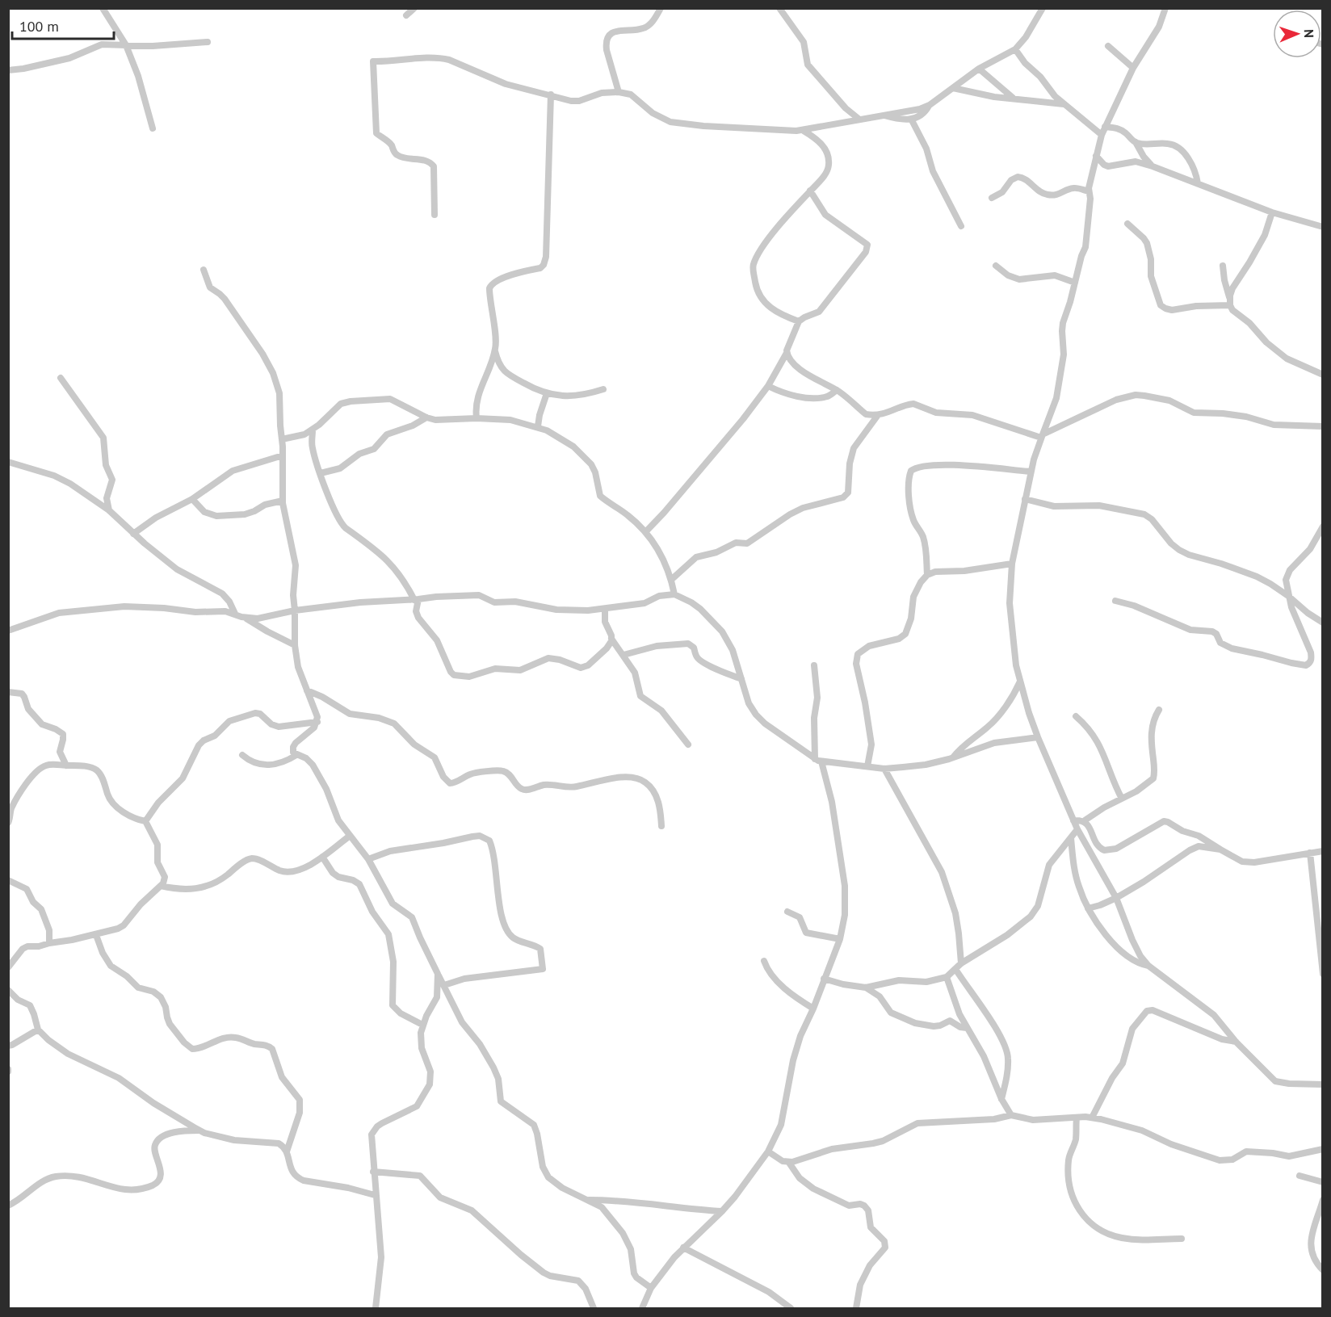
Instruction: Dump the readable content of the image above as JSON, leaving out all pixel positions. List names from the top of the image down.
{
  "scale_bar": "100 m",
  "north": "right"
}
